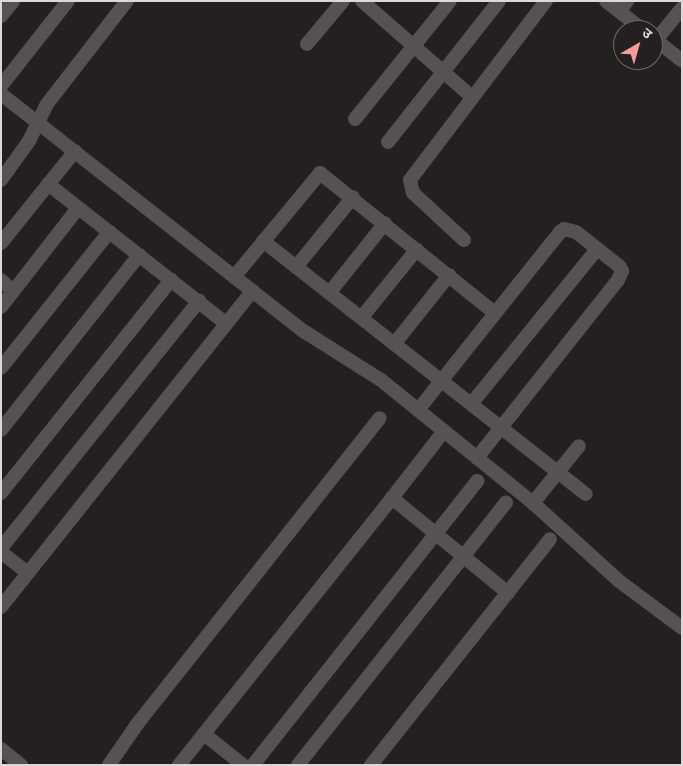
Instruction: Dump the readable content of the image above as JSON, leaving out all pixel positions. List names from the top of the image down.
{
  "north": "top right"
}
